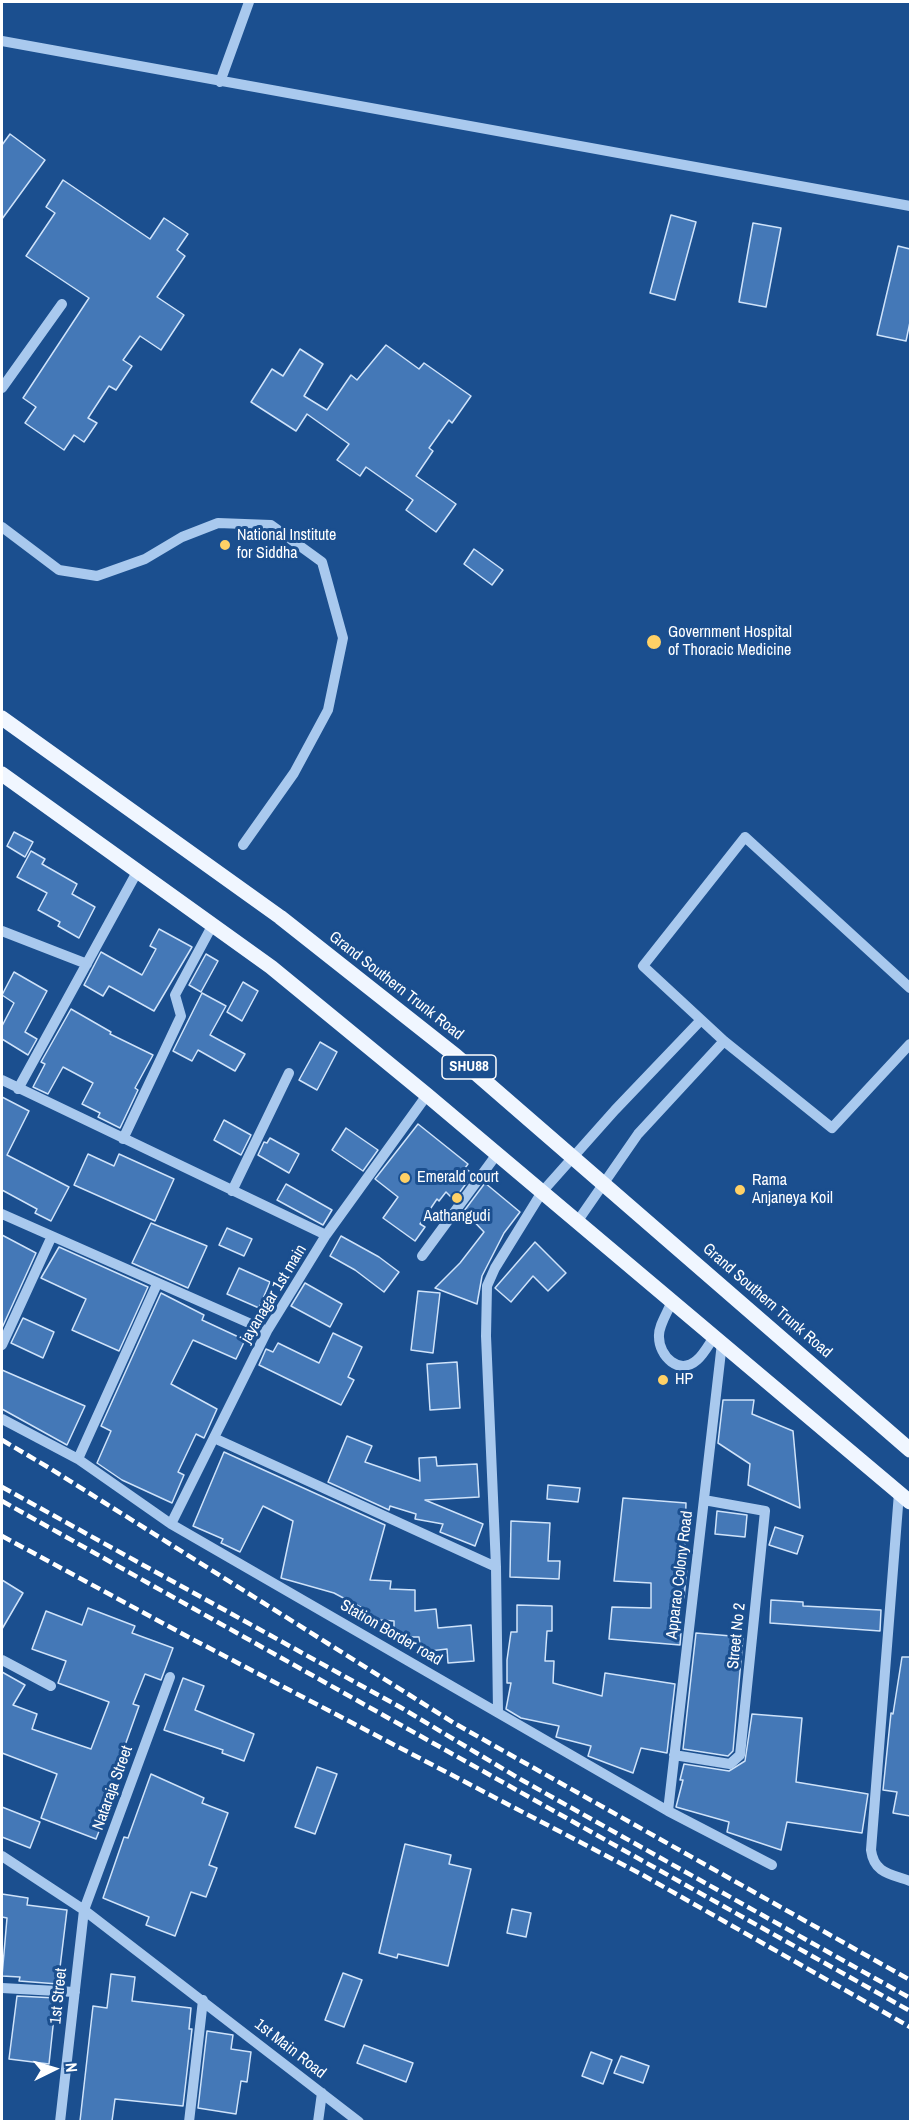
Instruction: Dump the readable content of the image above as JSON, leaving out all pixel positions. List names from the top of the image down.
{
  "streets": {
    "main road": ["Grand Southern Trunk Road", "SHU88"],
    "street": [
      "jayanagar 1st main",
      "Apparao Colony Road",
      "Station Border road",
      "Street No 2",
      "Nataraja Street",
      "1st Street",
      "1st Main Road"
    ]
  },
  "crossings": [
    ["SHU88", "jayanagar 1st main"],
    ["SHU88", "Apparao Colony Road"],
    ["jayanagar 1st main", "Station Border road"],
    ["Apparao Colony Road", "Station Border road"],
    ["Apparao Colony Road", "Street No 2"],
    ["Nataraja Street", "1st Street"],
    ["Nataraja Street", "1st Main Road"],
    ["1st Street", "1st Main Road"]
  ],
  "places": [
    "National Institute for Siddha",
    "Government Hospital of Thoracic Medicine",
    "Emerald court",
    "Rama Anjaneya Koil",
    "Aathangudi",
    "HP"
  ],
  "north": "right"
}
